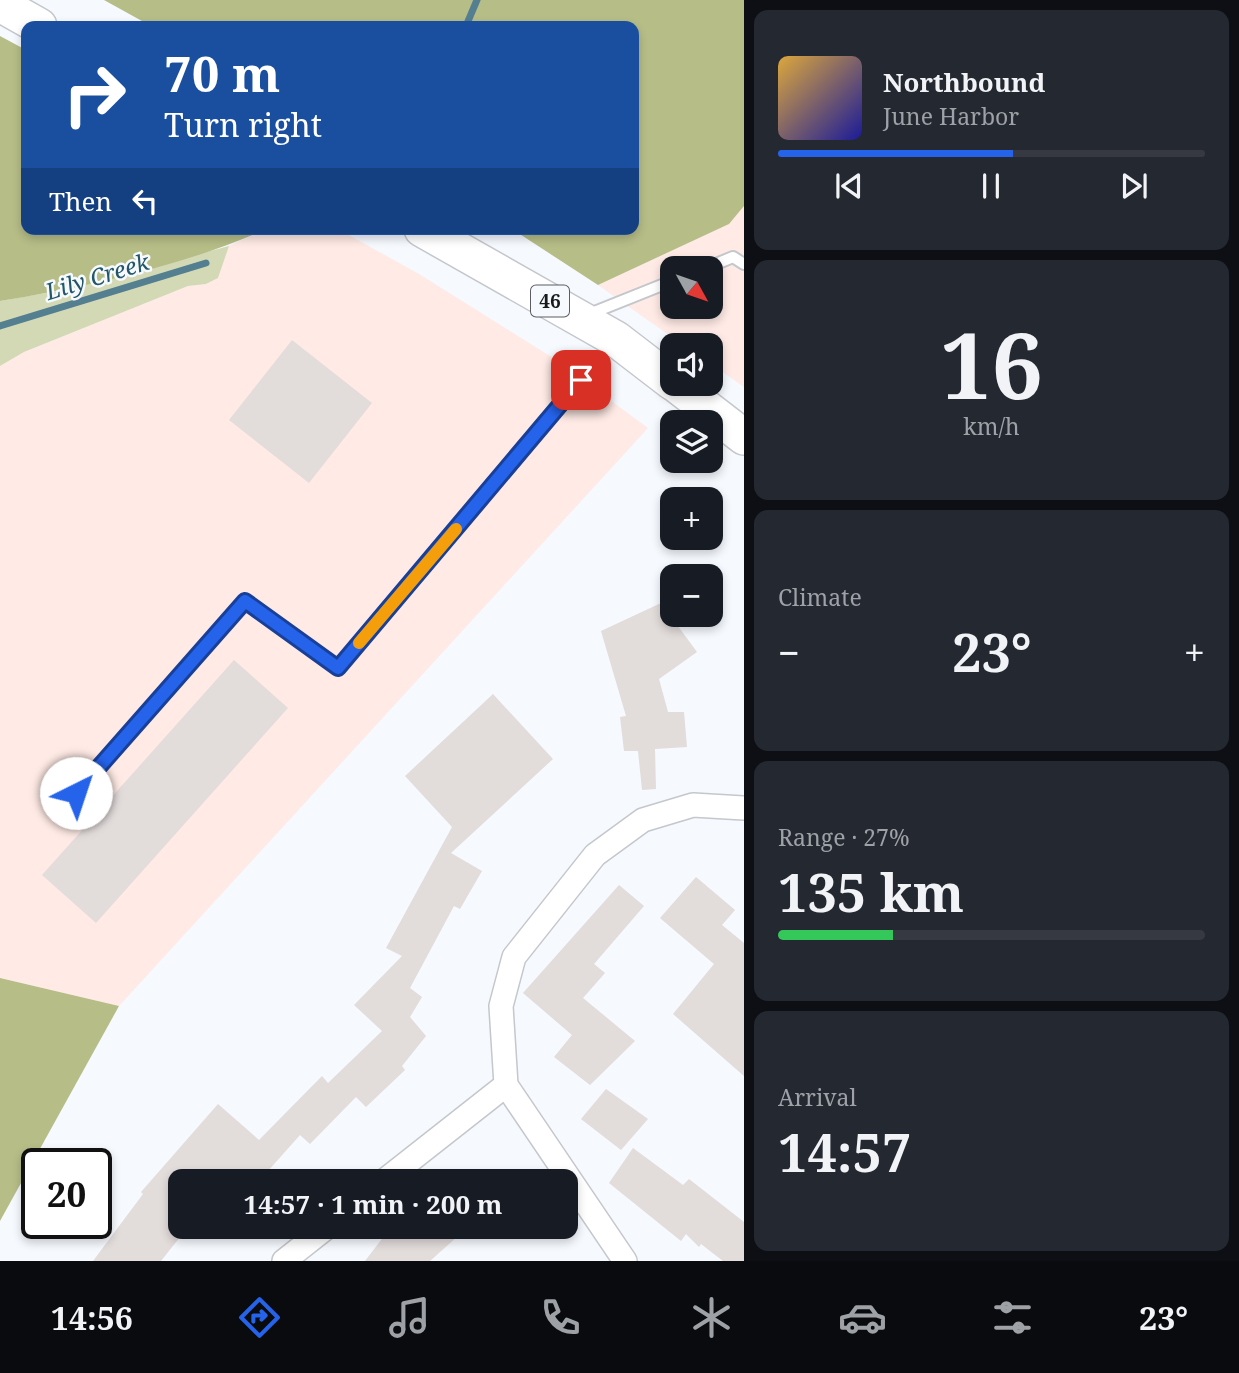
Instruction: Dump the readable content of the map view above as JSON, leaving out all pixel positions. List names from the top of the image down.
{
  "streets": {
    "main road": ["46"]
  },
  "water": ["Lily Creek"],
  "north": "bottom right",
  "page": {
    "turn": ["70 m", "Turn right"],
    "song": ["Northbound", "June Harbor"],
    "then": "Then",
    "map_buttons": ["+", "−"],
    "tile": [
      ["16", "km/h"],
      "Climate",
      ["Range · 27%", "135 km"],
      ["Arrival", "14:57"]
    ],
    "heat": ["−", "23°", "+"],
    "limit": "20",
    "trip": "14:57 · 1 min · 200 m",
    "tabs": ["14:56", "23°"]
  }
}
